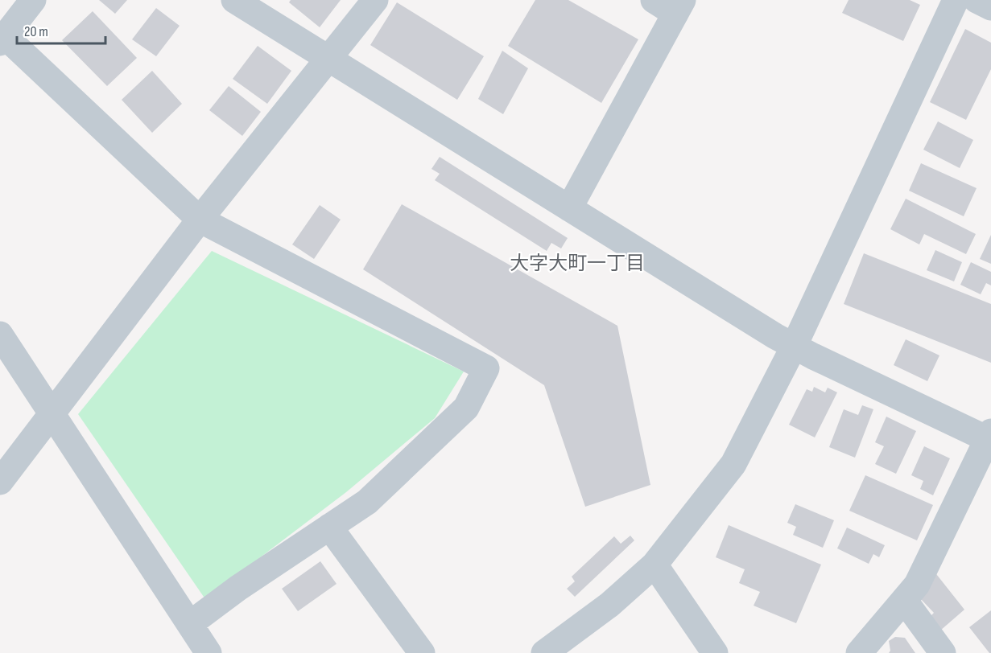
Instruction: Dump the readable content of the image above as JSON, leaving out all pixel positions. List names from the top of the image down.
{
  "districts": ["大字大町一丁目"],
  "scale_bar": "20 m"
}
